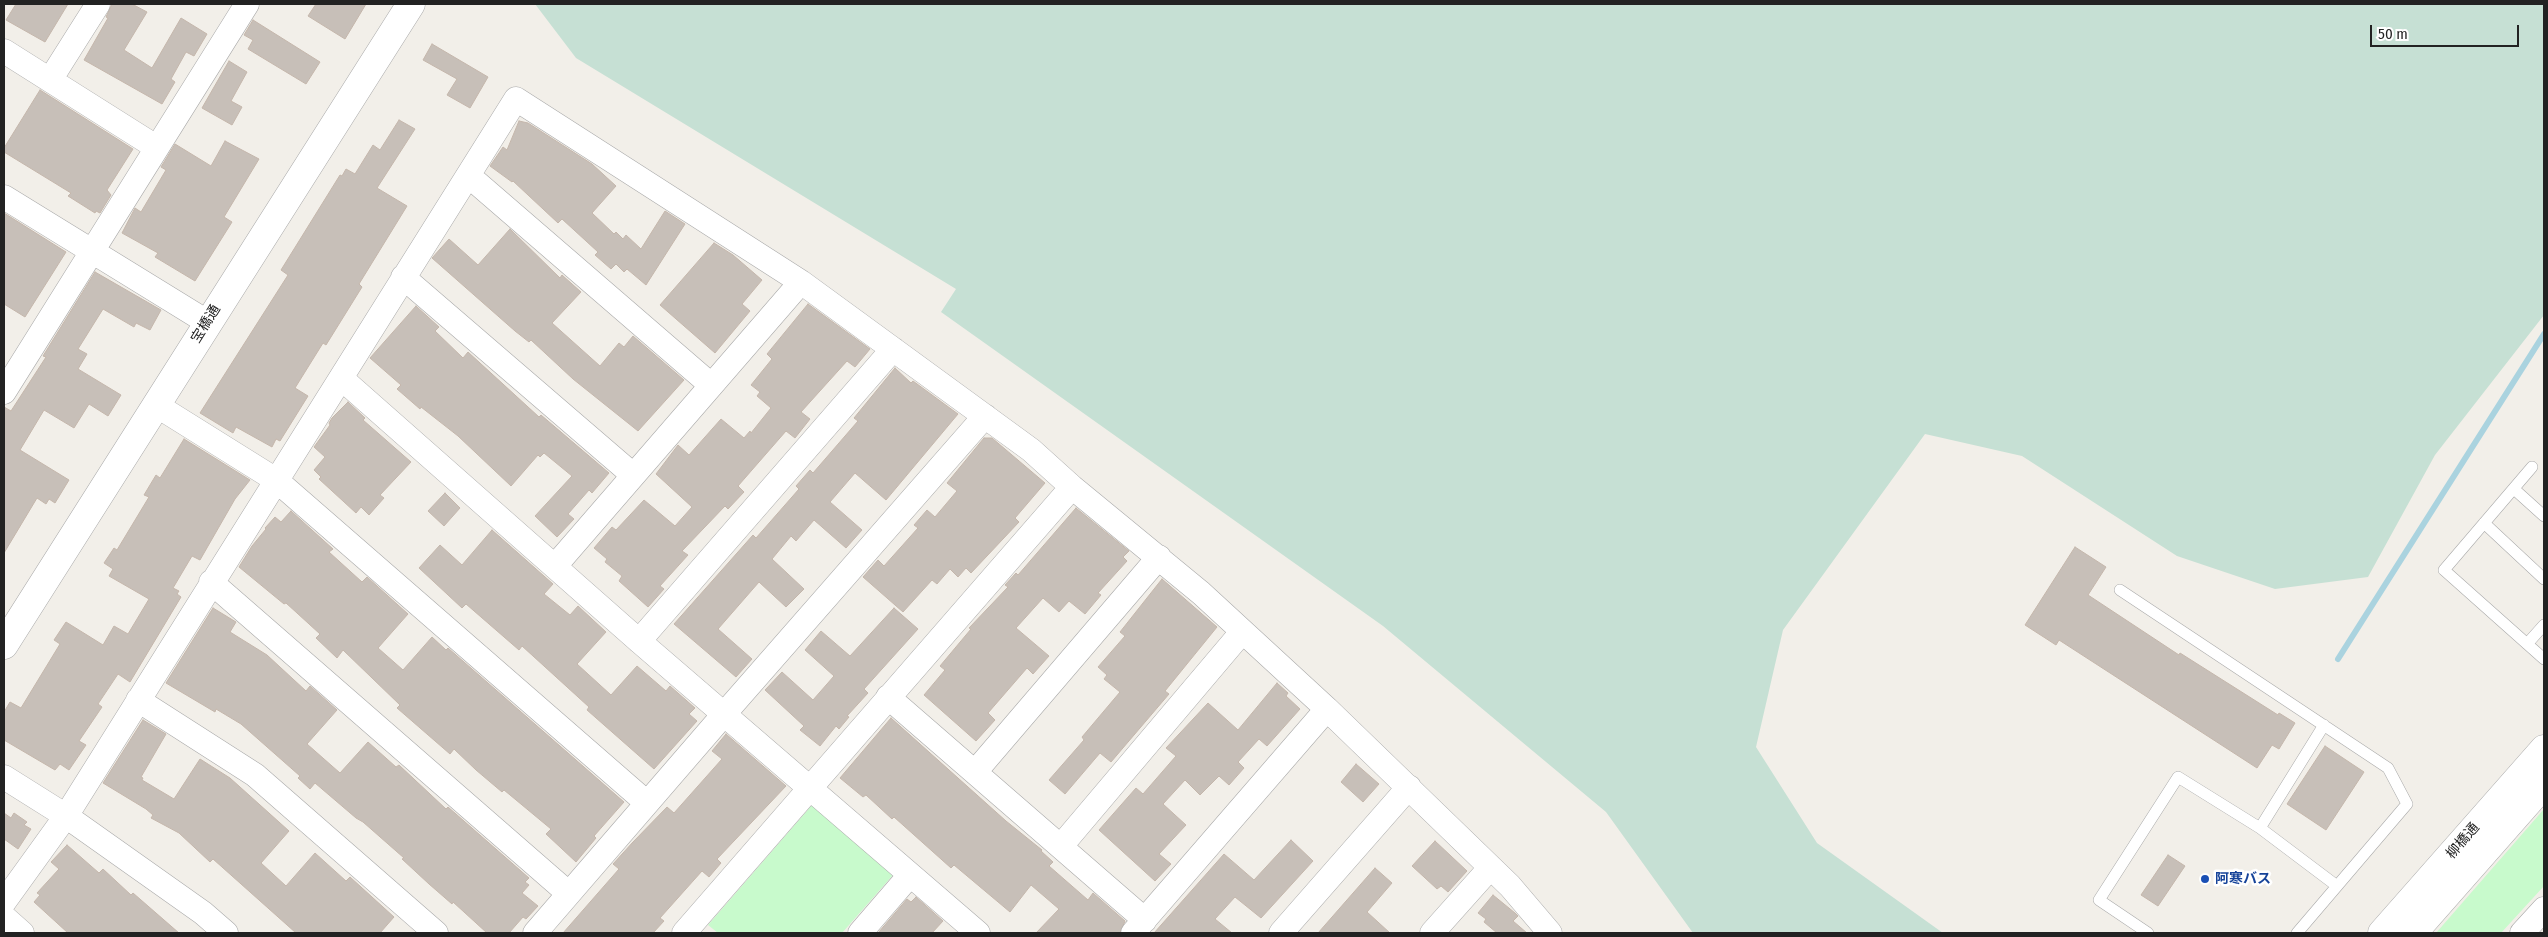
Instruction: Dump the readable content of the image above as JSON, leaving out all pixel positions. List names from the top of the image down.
{
  "streets": {
    "street": ["宝橋通", "柳橋通"]
  },
  "places": ["阿寒バス"],
  "scale_bar": "50 m"
}
